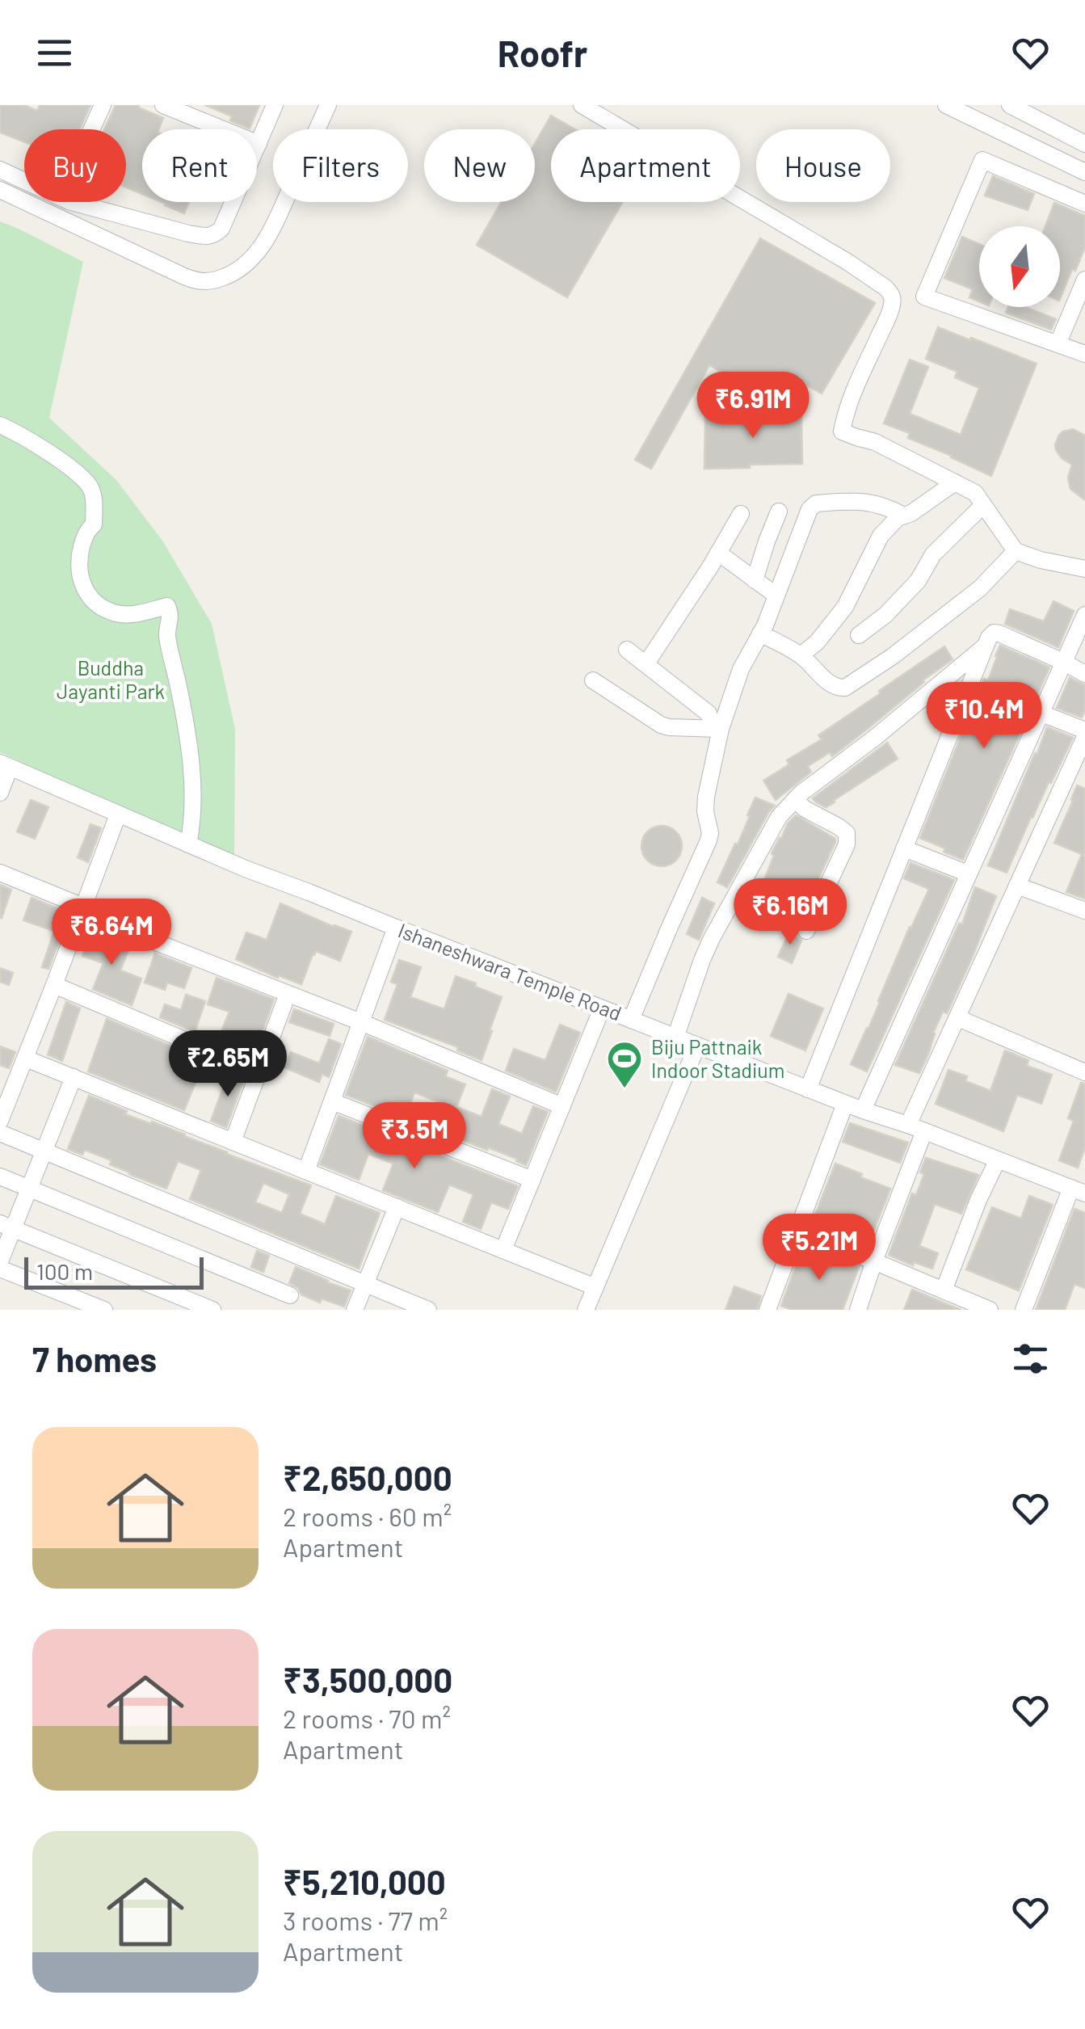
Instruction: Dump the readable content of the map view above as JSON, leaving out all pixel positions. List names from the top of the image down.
{
  "streets": {
    "street": ["Ishaneshwara Temple Road"]
  },
  "parks": ["Buddha Jayanti Park"],
  "places": {
    "sports": ["Biju Pattnaik Indoor Stadium"]
  },
  "scale_bar": "100 m",
  "north": "bottom",
  "page": {
    "header": "Roofr",
    "chip": [
      "Buy",
      "Rent",
      "Filters",
      "New",
      "Apartment",
      "House"
    ],
    "price": [
      "₹6.91M",
      "₹10.4M",
      "₹6.16M",
      "₹6.64M",
      "₹2.65M",
      "₹3.5M",
      "₹5.21M"
    ],
    "scale": "100 m",
    "heading": "7 homes",
    "list": [
      {
        "name": "₹2,650,000",
        "note": "2 rooms · 60 m² · Apartment"
      },
      {
        "name": "₹3,500,000",
        "note": "2 rooms · 70 m² · Apartment"
      },
      {
        "name": "₹5,210,000",
        "note": "3 rooms · 77 m² · Apartment"
      }
    ]
  }
}
